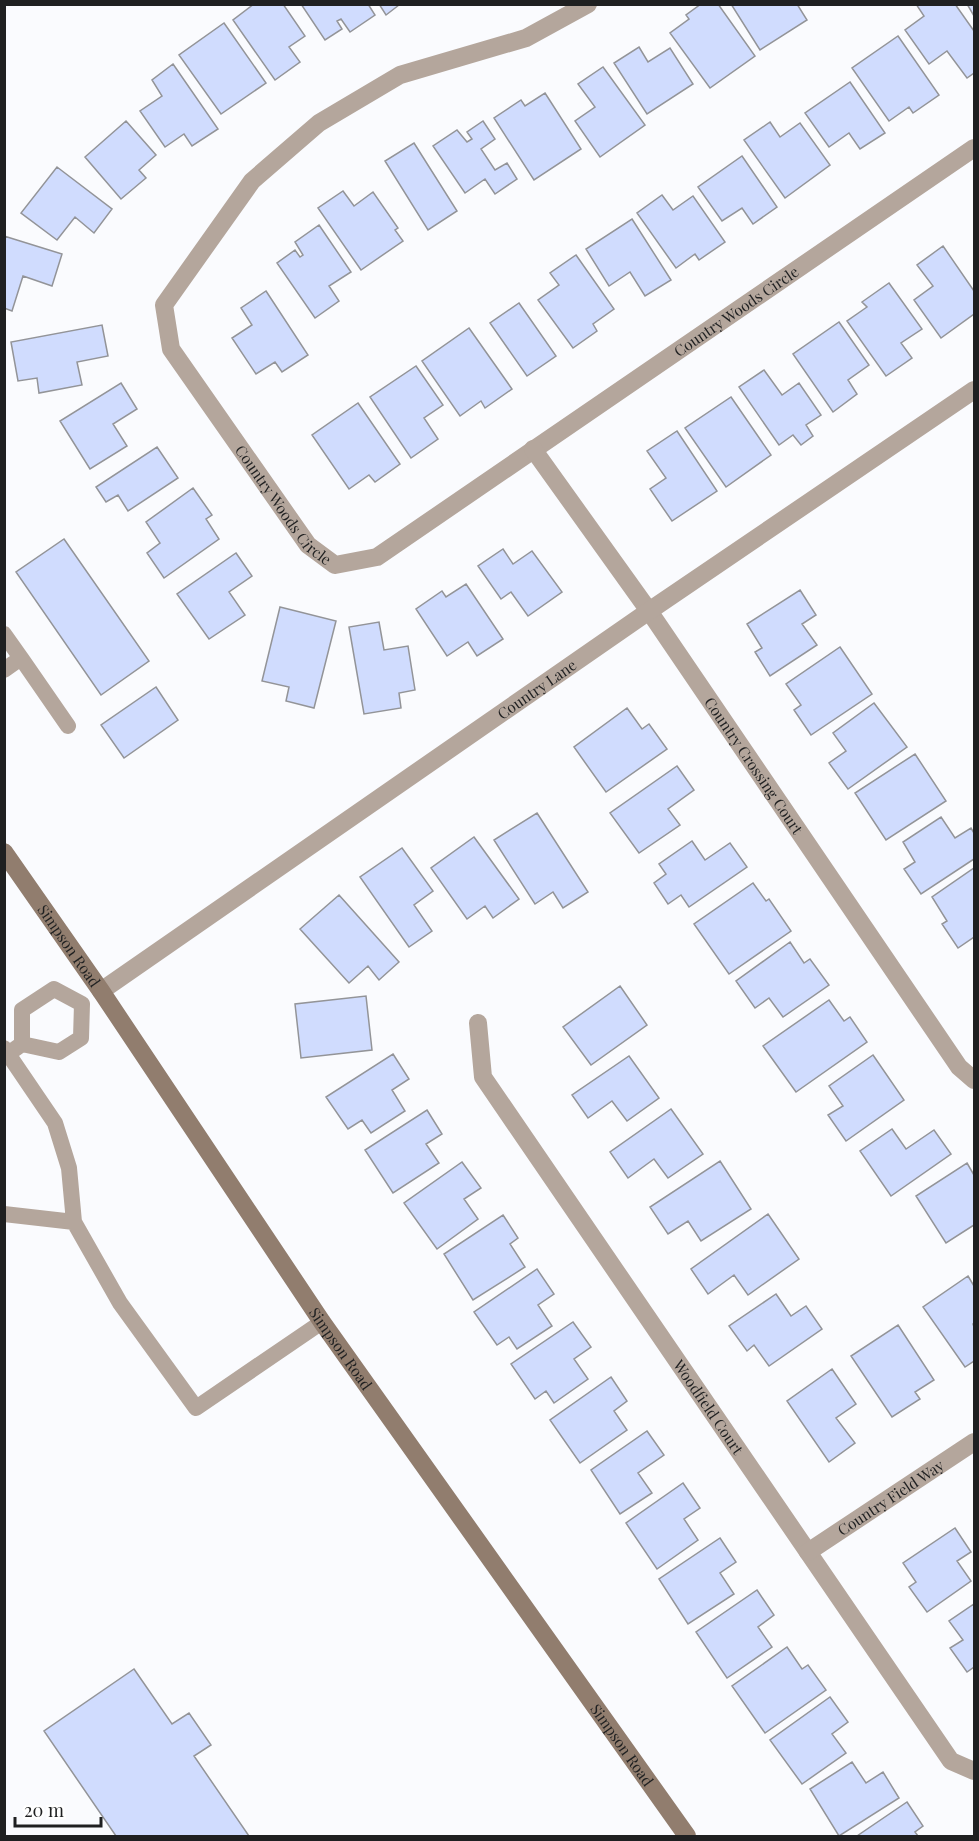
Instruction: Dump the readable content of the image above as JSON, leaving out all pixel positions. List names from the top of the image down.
{
  "streets": {
    "main road": ["Simpson Road"],
    "street": [
      "Country Woods Circle",
      "Country Lane",
      "Country Crossing Court",
      "Woodfield Court",
      "Country Field Way"
    ]
  },
  "crossings": [
    ["Country Woods Circle", "Country Crossing Court"],
    ["Country Lane", "Country Crossing Court"],
    ["Country Lane", "Simpson Road"],
    ["Woodfield Court", "Country Field Way"]
  ],
  "scale_bar": "20 m"
}
